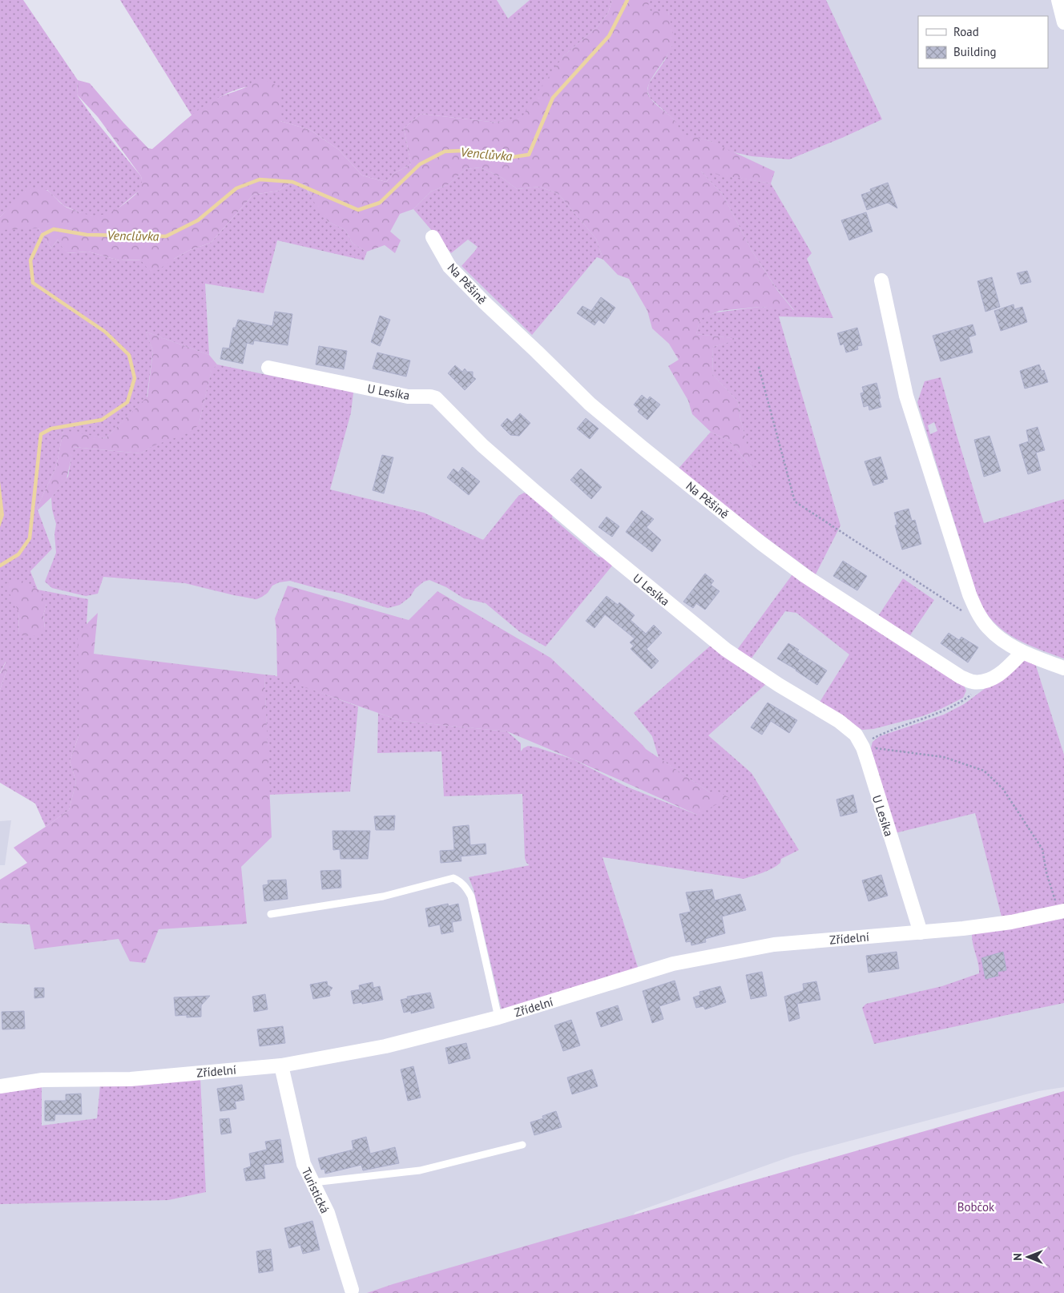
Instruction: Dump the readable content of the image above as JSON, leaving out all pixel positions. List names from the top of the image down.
{
  "streets": {
    "street": [
      "Na Pěšině",
      "U Lesíka",
      "Zřídelní",
      "Turistická"
    ]
  },
  "crossings": [
    ["U Lesíka", "Zřídelní"],
    ["Zřídelní", "Turistická"]
  ],
  "water": ["Venclůvka"],
  "parks": ["Bobčok"],
  "legend": ["Road", "Building"],
  "north": "left"
}
